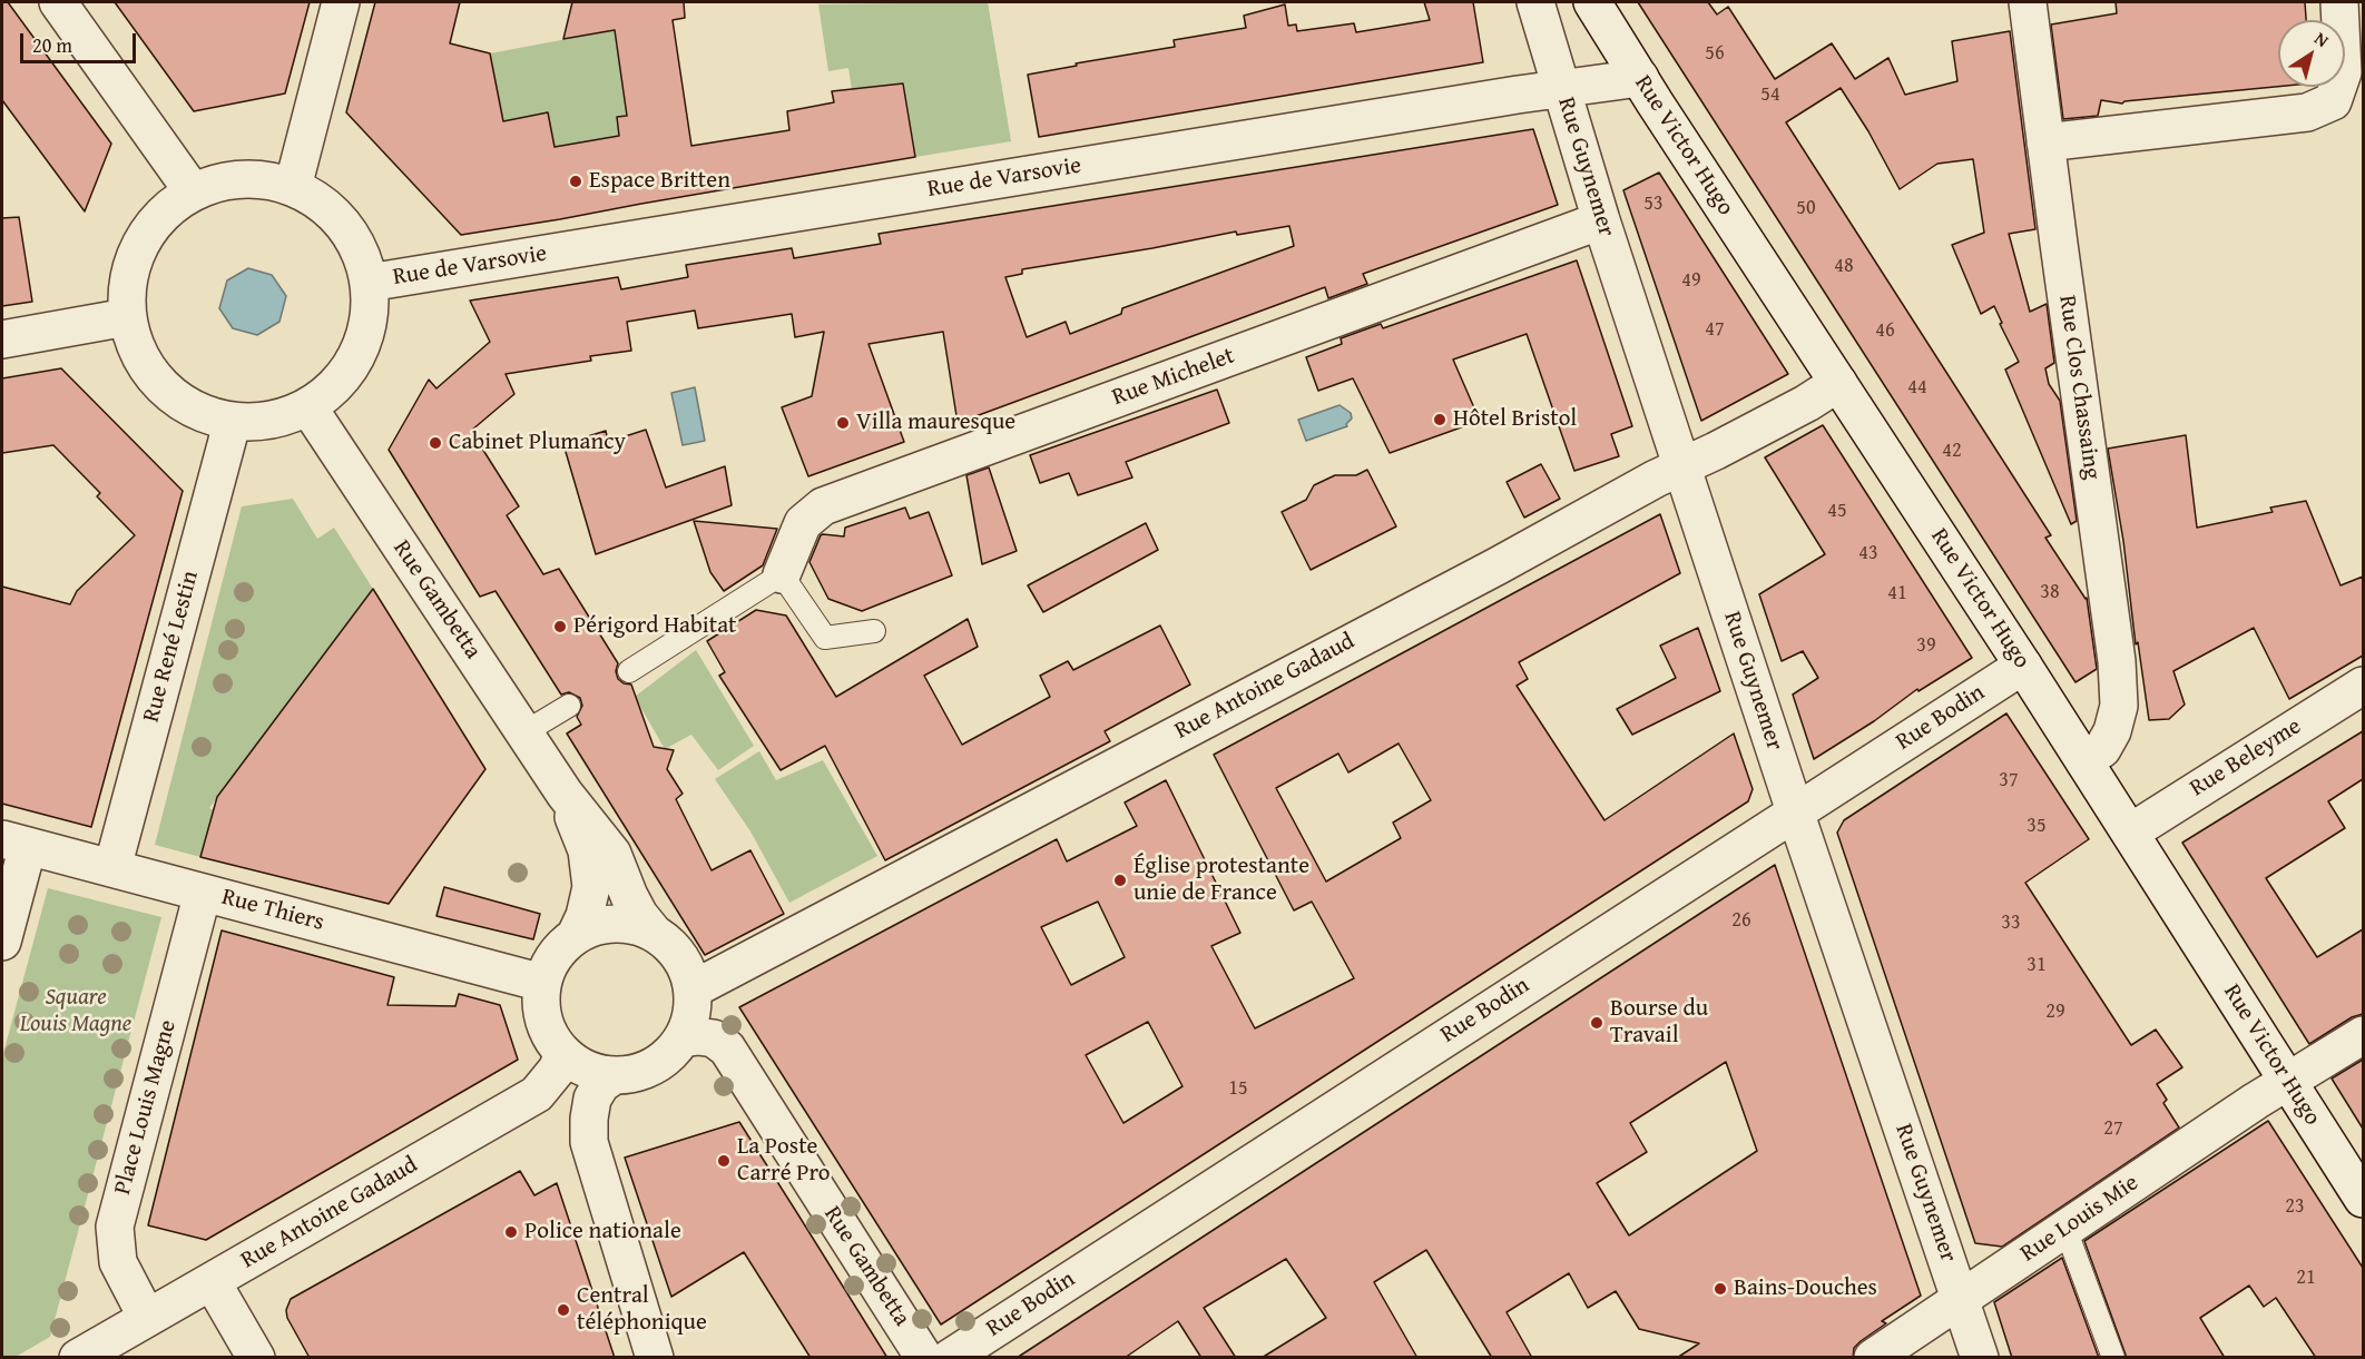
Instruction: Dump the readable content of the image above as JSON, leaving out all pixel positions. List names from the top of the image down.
{
  "streets": {
    "street": [
      "Rue Victor Hugo",
      "Rue Guynemer",
      "Rue de Varsovie",
      "Rue Michelet",
      "Rue Clos Chassaing",
      "Rue Gambetta",
      "Rue René Lestin",
      "Rue Antoine Gadaud",
      "Rue Bodin",
      "Rue Beleyme",
      "Rue Thiers",
      "Place Louis Magne",
      "Rue Louis Mie"
    ]
  },
  "crossings": [
    ["Rue Victor Hugo", "Rue de Varsovie"],
    ["Rue Victor Hugo", "Rue Clos Chassaing"],
    ["Rue Victor Hugo", "Rue Antoine Gadaud"],
    ["Rue Victor Hugo", "Rue Bodin"],
    ["Rue Victor Hugo", "Rue Beleyme"],
    ["Rue Victor Hugo", "Rue Louis Mie"],
    ["Rue Guynemer", "Rue de Varsovie"],
    ["Rue Guynemer", "Rue Michelet"],
    ["Rue Guynemer", "Rue Antoine Gadaud"],
    ["Rue Guynemer", "Rue Bodin"],
    ["Rue Guynemer", "Rue Louis Mie"],
    ["Rue Gambetta", "Rue Antoine Gadaud"],
    ["Rue Gambetta", "Rue Thiers"],
    ["Rue René Lestin", "Rue Thiers"],
    ["Rue Antoine Gadaud", "Rue Thiers"],
    ["Rue Antoine Gadaud", "Place Louis Magne"],
    ["Rue Thiers", "Place Louis Magne"]
  ],
  "parks": ["Square Louis Magne"],
  "places": [
    "Espace Britten",
    "Hôtel Bristol",
    "Villa mauresque",
    "Cabinet Plumancy",
    "Périgord Habitat",
    "Église protestante unie de France",
    "Bourse du Travail",
    "La Poste Carré Pro",
    "Police nationale",
    "Bains-Douches",
    "Central téléphonique"
  ],
  "house_numbers": [
    "56",
    "54",
    "53",
    "50",
    "48",
    "49",
    "47",
    "46",
    "44",
    "42",
    "45",
    "43",
    "38",
    "41",
    "39",
    "37",
    "35",
    "26",
    "33",
    "31",
    "29",
    "15",
    "27",
    "23",
    "21"
  ],
  "scale_bar": "20 m",
  "north": "top right"
}
